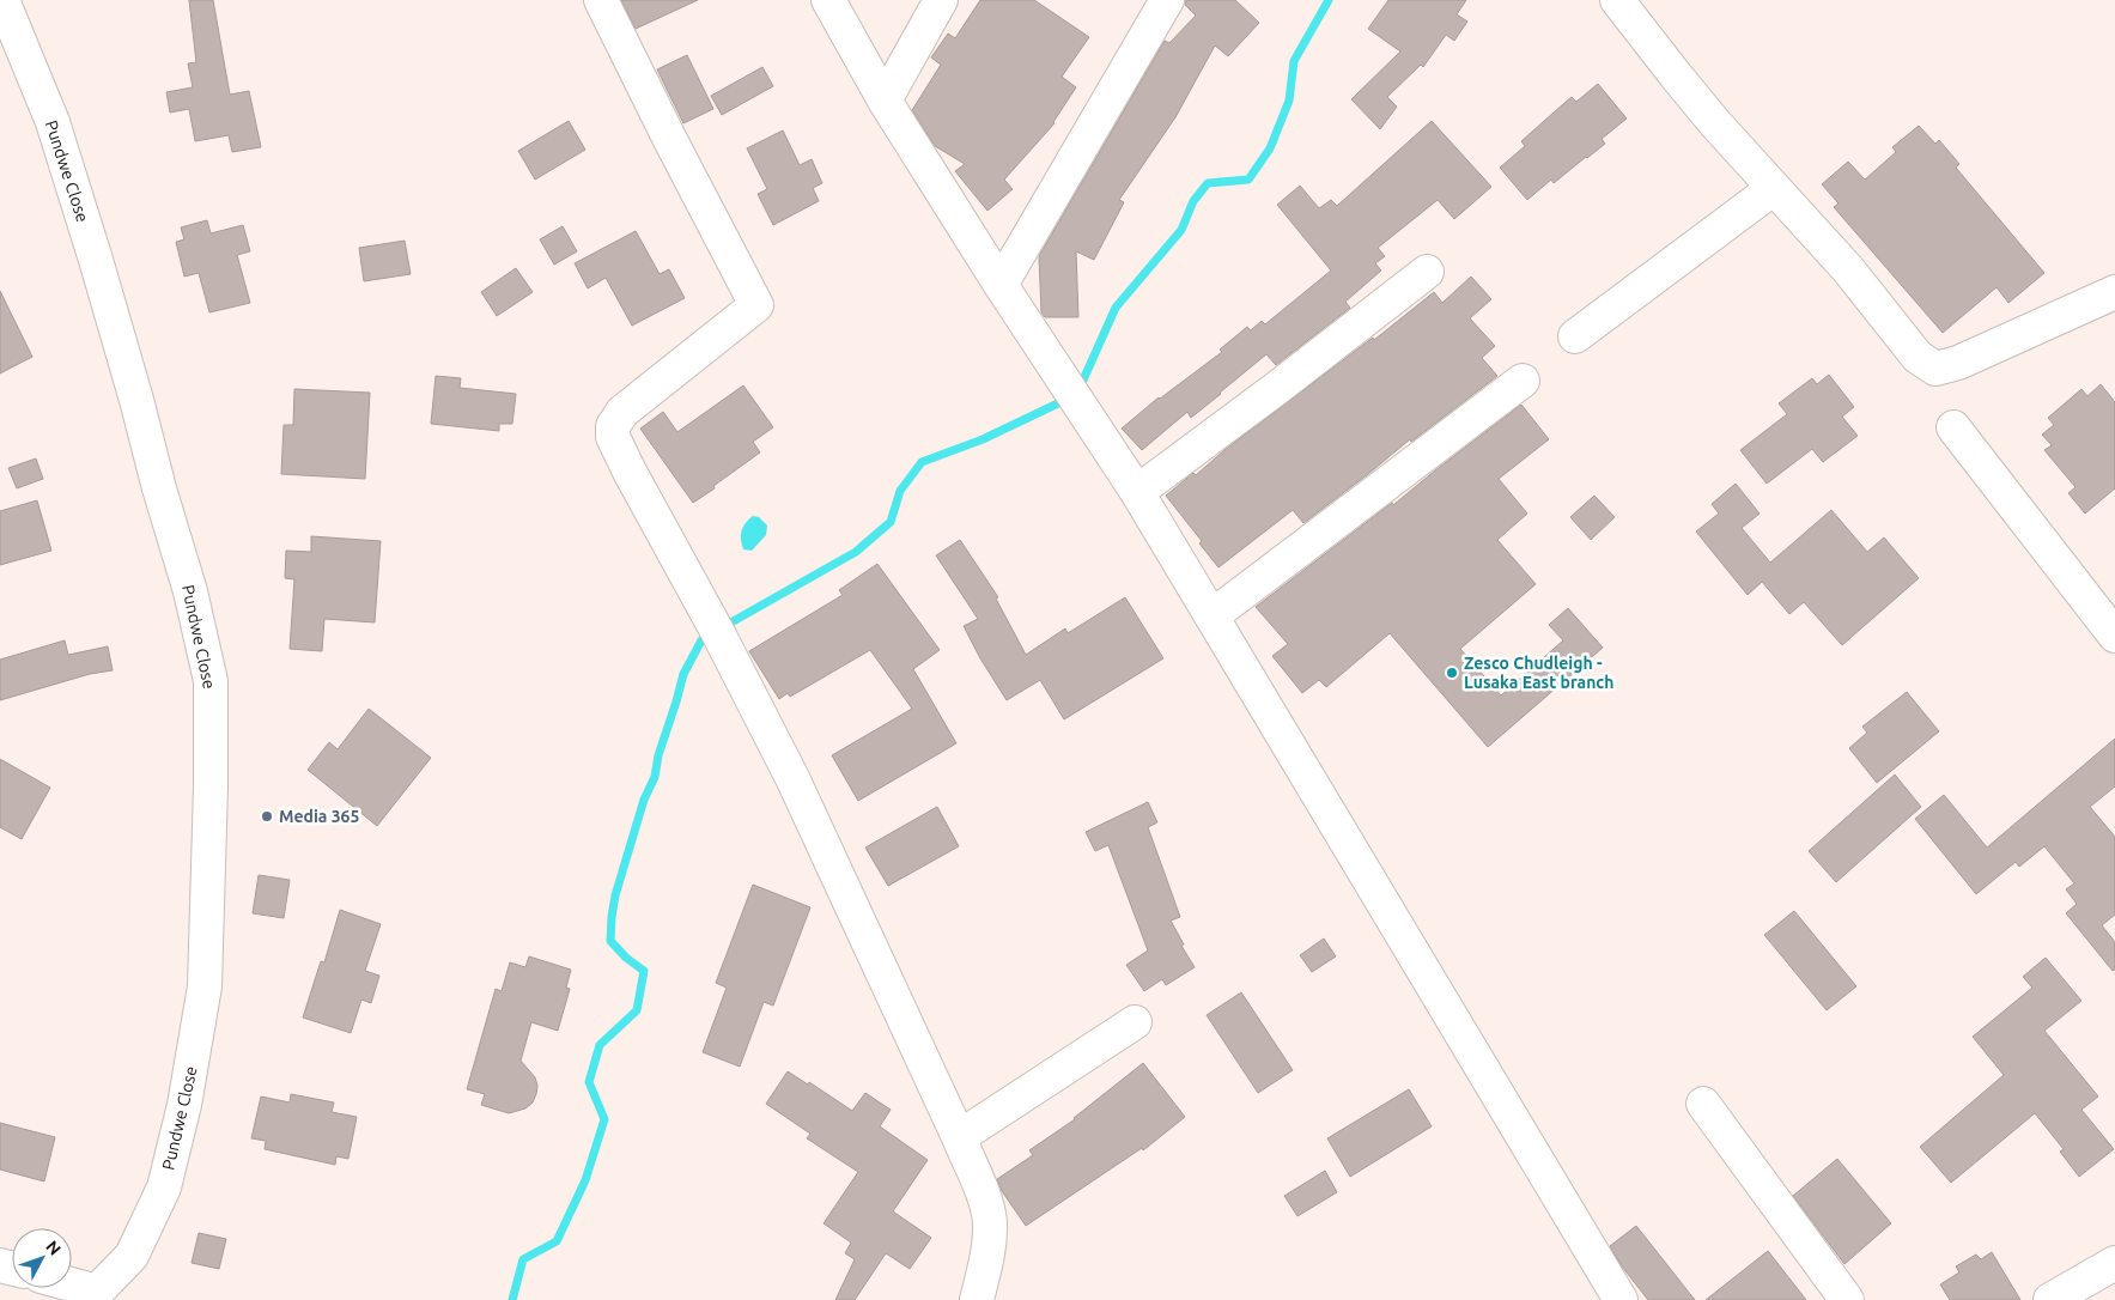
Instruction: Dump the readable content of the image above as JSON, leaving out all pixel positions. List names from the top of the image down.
{
  "streets": {
    "street": ["Pundwe Close"]
  },
  "places": ["Zesco Chudleigh - Lusaka East branch", "Media 365"],
  "north": "top right"
}
